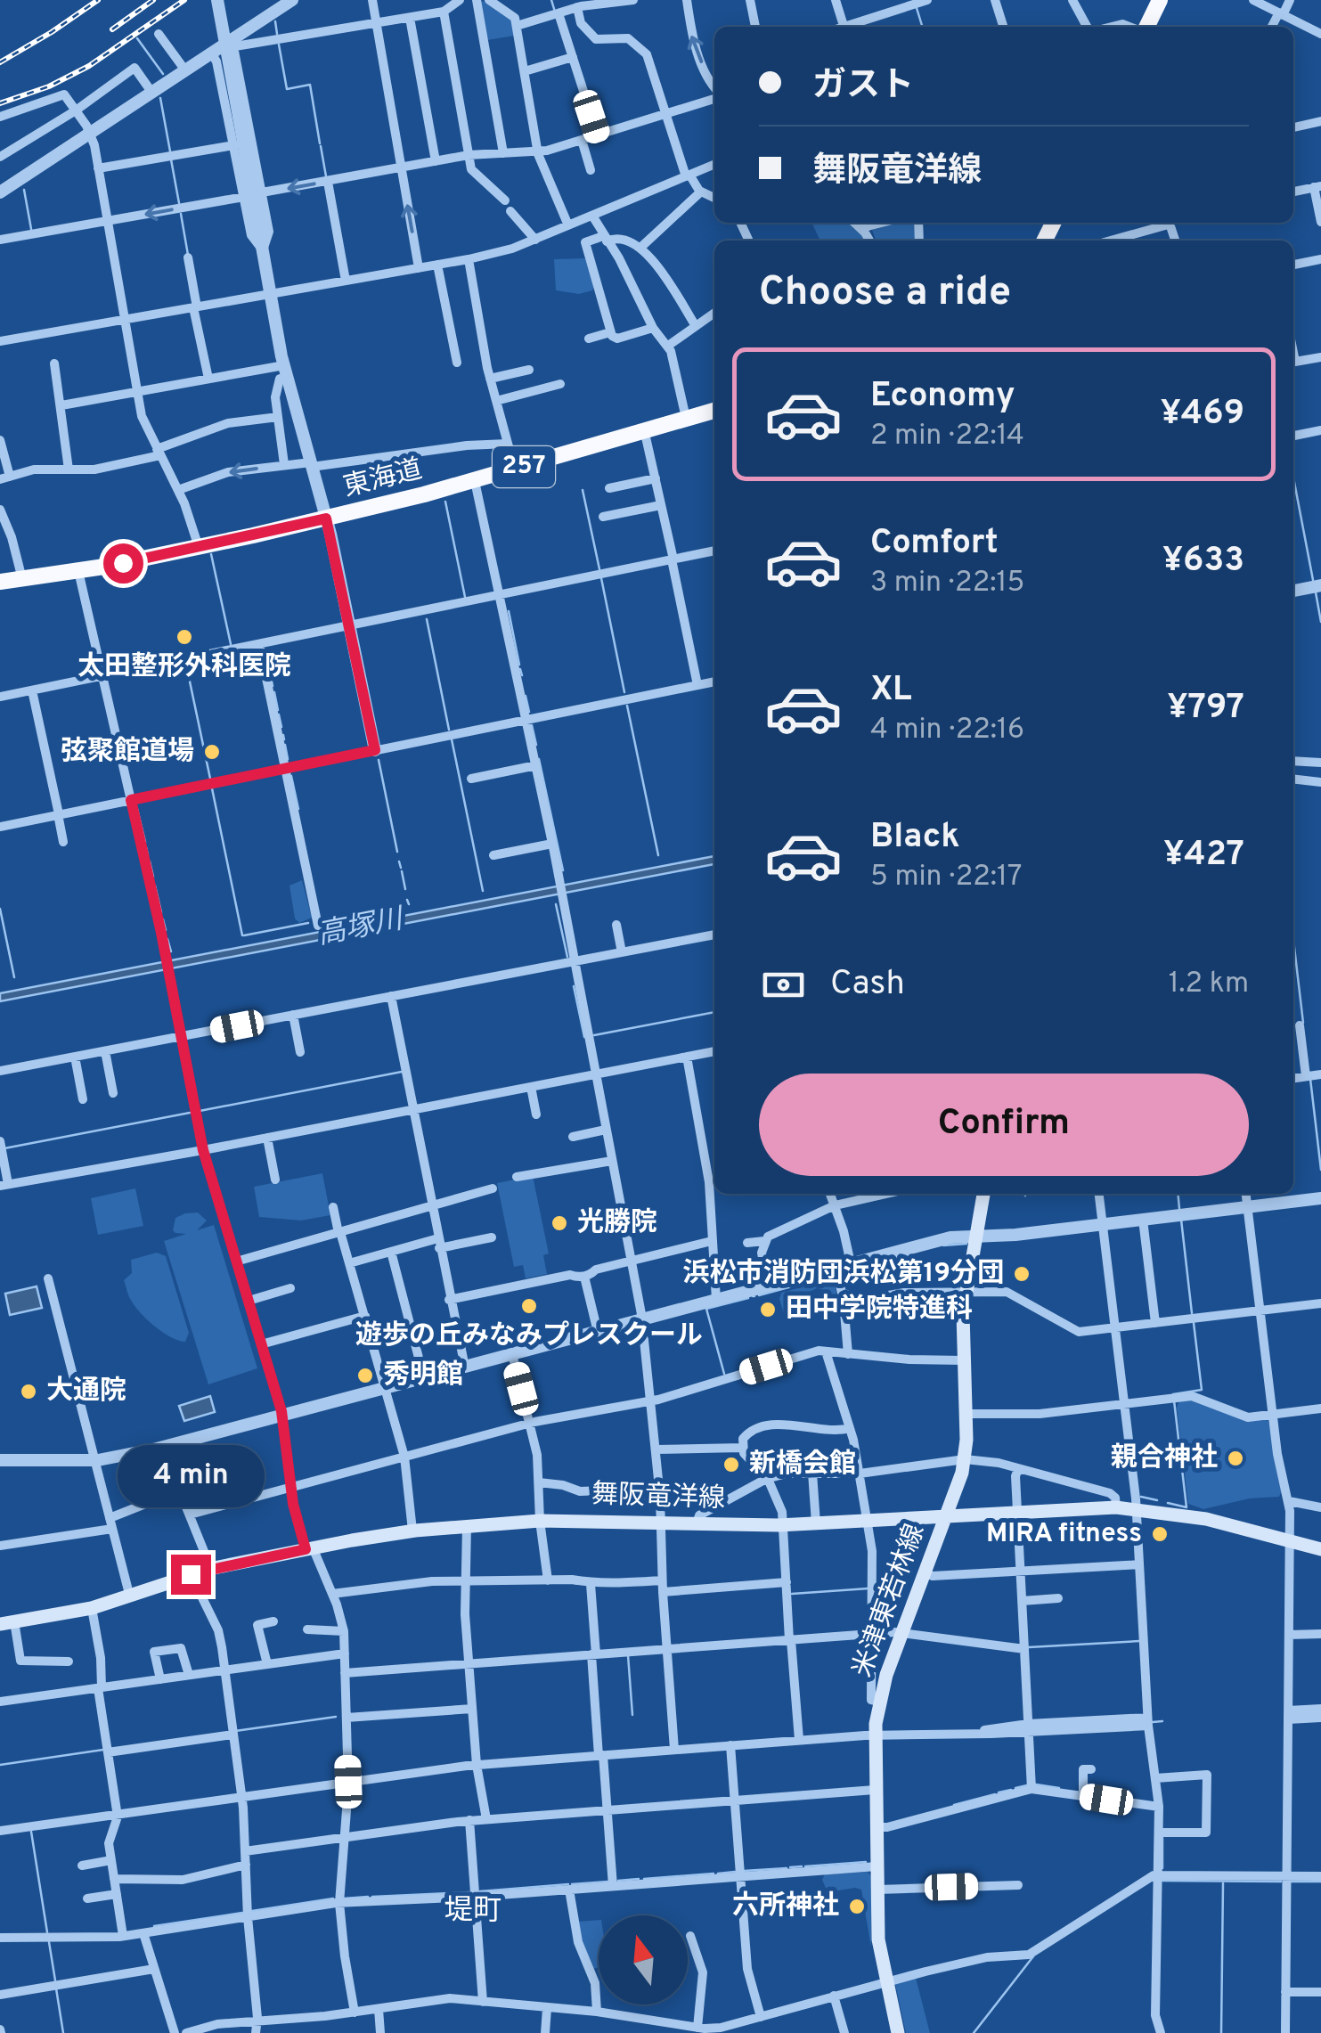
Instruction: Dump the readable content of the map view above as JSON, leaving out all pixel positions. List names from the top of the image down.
{
  "streets": {
    "highway": ["257", "東海道"],
    "main road": ["舞阪竜洋線", "米津東若林線"]
  },
  "crossings": [
    ["舞阪竜洋線", "米津東若林線"]
  ],
  "districts": ["堤町"],
  "water": ["高塚川"],
  "places": [
    "太田整形外科医院",
    "弦聚館道場",
    "光勝院",
    "浜松市消防団浜松第19分団",
    "遊歩の丘みなみプレスクール",
    "田中学院特進科",
    "秀明館",
    "大通院",
    "親合神社",
    "新橋会館",
    "MIRA fitness",
    "六所神社"
  ],
  "north": "top",
  "page": {
    "banner": ["ガスト", "舞阪竜洋線"],
    "heading": "Choose a ride",
    "list": [
      {
        "name": "Economy",
        "note": "2 min · 22:14",
        "value": "¥469"
      },
      {
        "name": "Comfort",
        "note": "3 min · 22:15",
        "value": "¥633"
      },
      {
        "name": "XL",
        "note": "4 min · 22:16",
        "value": "¥797"
      },
      {
        "name": "Black",
        "note": "5 min · 22:17",
        "value": "¥427"
      }
    ],
    "pay": ["Cash", "1.2 km"],
    "buttons": "Confirm",
    "bubble": "4 min"
  }
}
